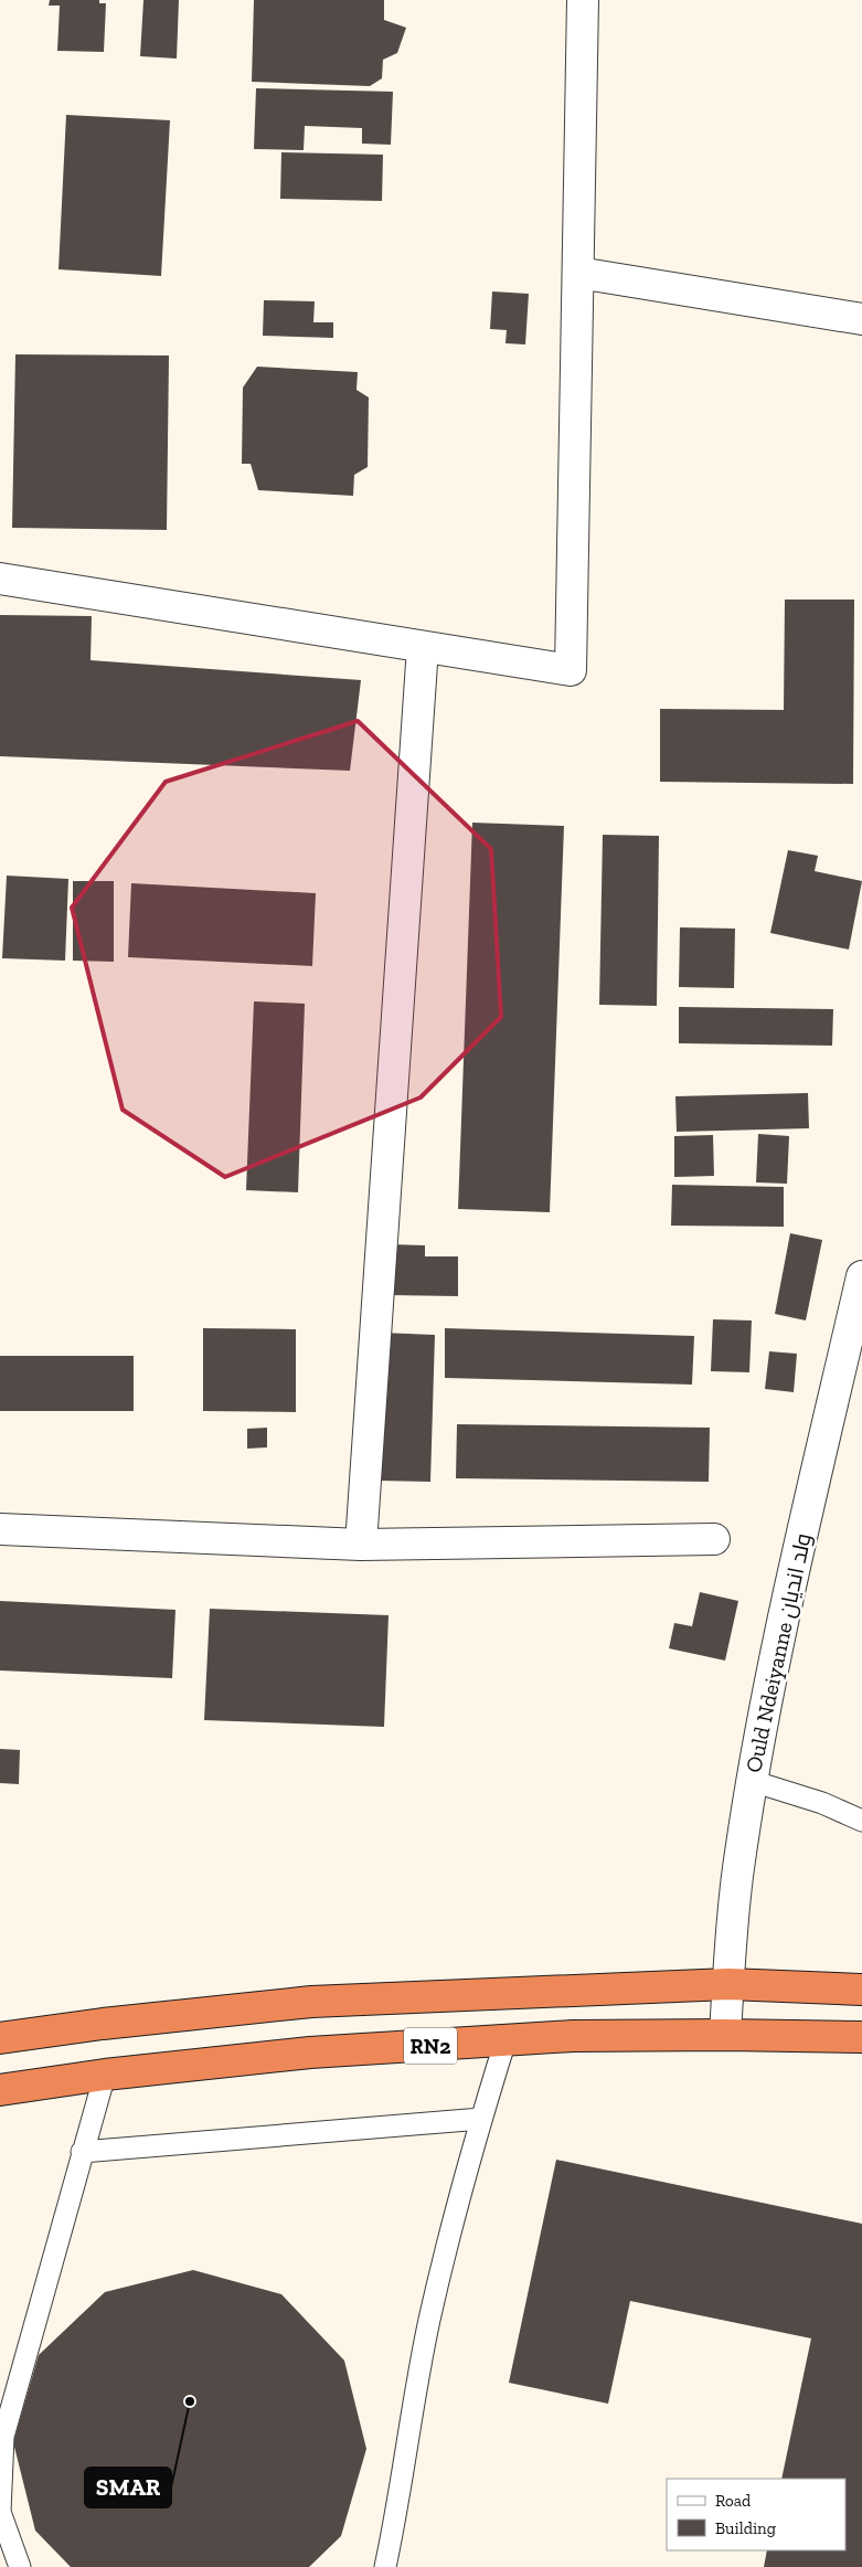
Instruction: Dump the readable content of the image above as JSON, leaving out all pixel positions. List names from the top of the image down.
{
  "streets": {
    "highway": ["RN2"],
    "street": ["Ould Ndeiyanne ولد انديان"]
  },
  "crossings": [
    ["Ould Ndeiyanne ولد انديان", "RN2"]
  ],
  "places": ["SMAR"],
  "legend": ["Road", "Building"]
}
